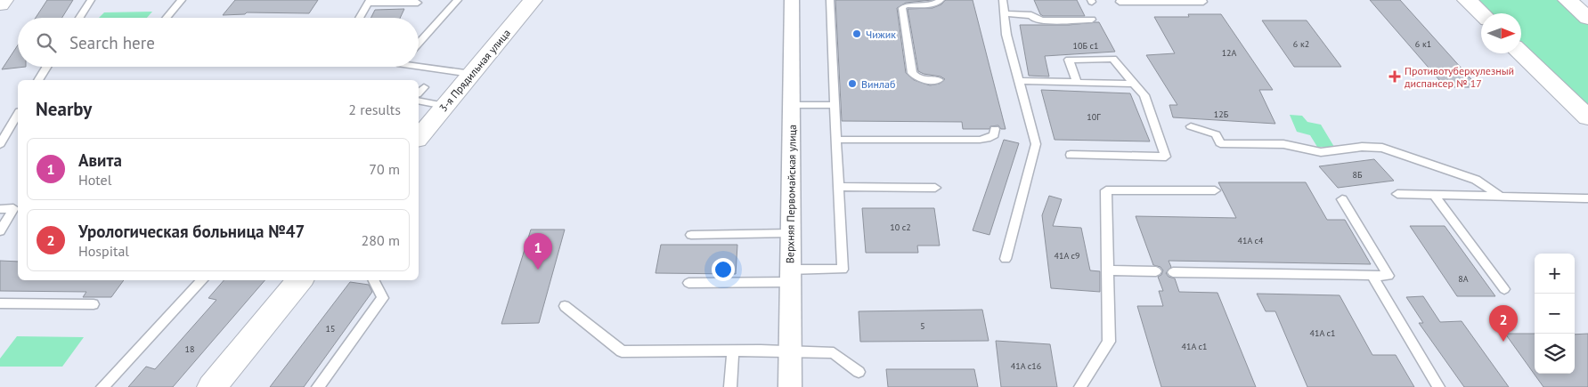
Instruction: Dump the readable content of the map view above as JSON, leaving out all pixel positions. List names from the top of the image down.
{
  "streets": {
    "street": ["3-я Прядильная улица", "Верхняя Первомайская улица"]
  },
  "places": {
    "other": ["Чижик", "Винлаб"],
    "health": ["Противотуберкулезный диспансер № 17"]
  },
  "house_numbers": [
    "6 к2",
    "6 к1",
    "10Б с1",
    "12А",
    "12Б",
    "10Г",
    "8Б",
    "10 с2",
    "41А с4",
    "41А с9",
    "8А",
    "5",
    "15",
    "41А с1",
    "41А с1",
    "18",
    "41А с16"
  ],
  "north": "right",
  "page": {
    "search": "Search here",
    "heading": ["Nearby", "2 results"],
    "list": [
      {
        "mark": "1",
        "name": "Авита",
        "note": "Hotel",
        "value": "70 m"
      },
      {
        "mark": "2",
        "name": "Урологическая больница №47",
        "note": "Hospital",
        "value": "280 m"
      }
    ],
    "pins": ["1", "2"],
    "map_buttons": ["+", "−"]
  }
}
